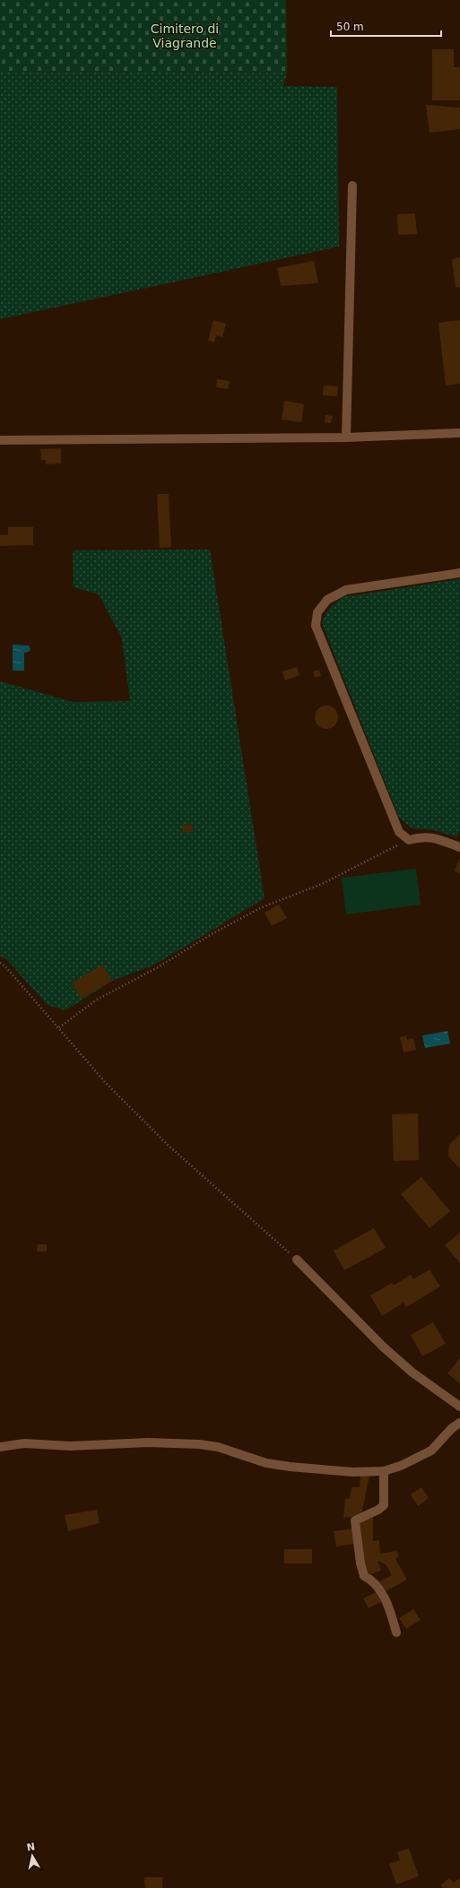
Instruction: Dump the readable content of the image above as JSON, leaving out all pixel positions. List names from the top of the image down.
{
  "parks": ["Cimitero di Viagrande"],
  "scale_bar": "50 m",
  "north": "top"
}
